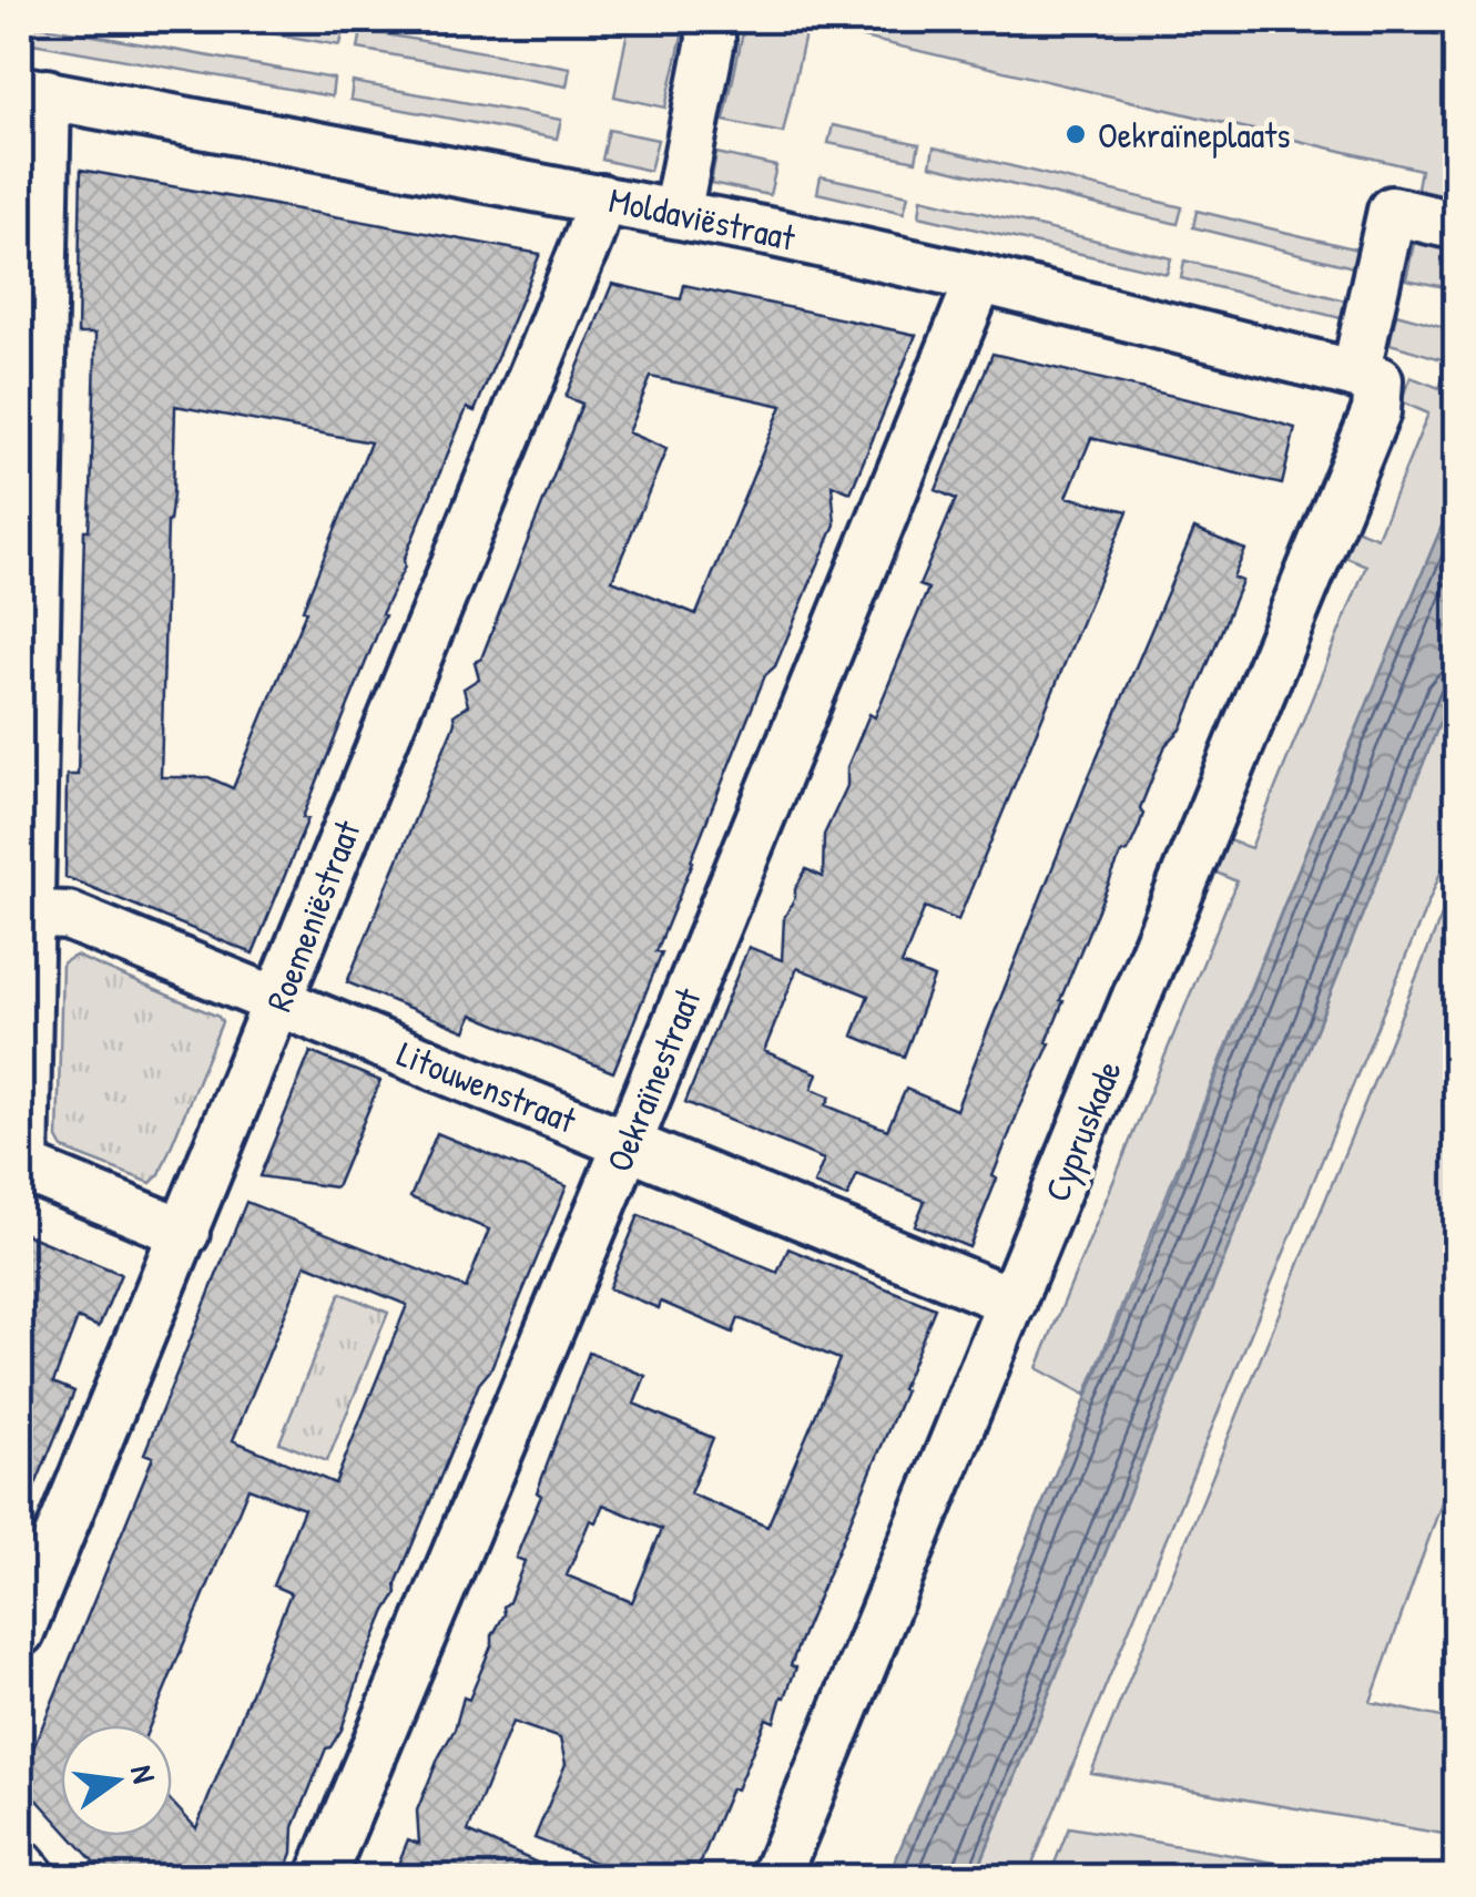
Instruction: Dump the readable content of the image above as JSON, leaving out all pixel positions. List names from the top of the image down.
{
  "streets": {
    "street": [
      "Moldaviëstraat",
      "Roemeniëstraat",
      "Oekraïnestraat",
      "Litouwenstraat",
      "Cypruskade"
    ]
  },
  "crossings": [
    ["Moldaviëstraat", "Roemeniëstraat"],
    ["Moldaviëstraat", "Oekraïnestraat"],
    ["Moldaviëstraat", "Cypruskade"],
    ["Roemeniëstraat", "Litouwenstraat"],
    ["Oekraïnestraat", "Litouwenstraat"],
    ["Litouwenstraat", "Cypruskade"]
  ],
  "places": ["Oekraïneplaats"],
  "north": "right"
}
